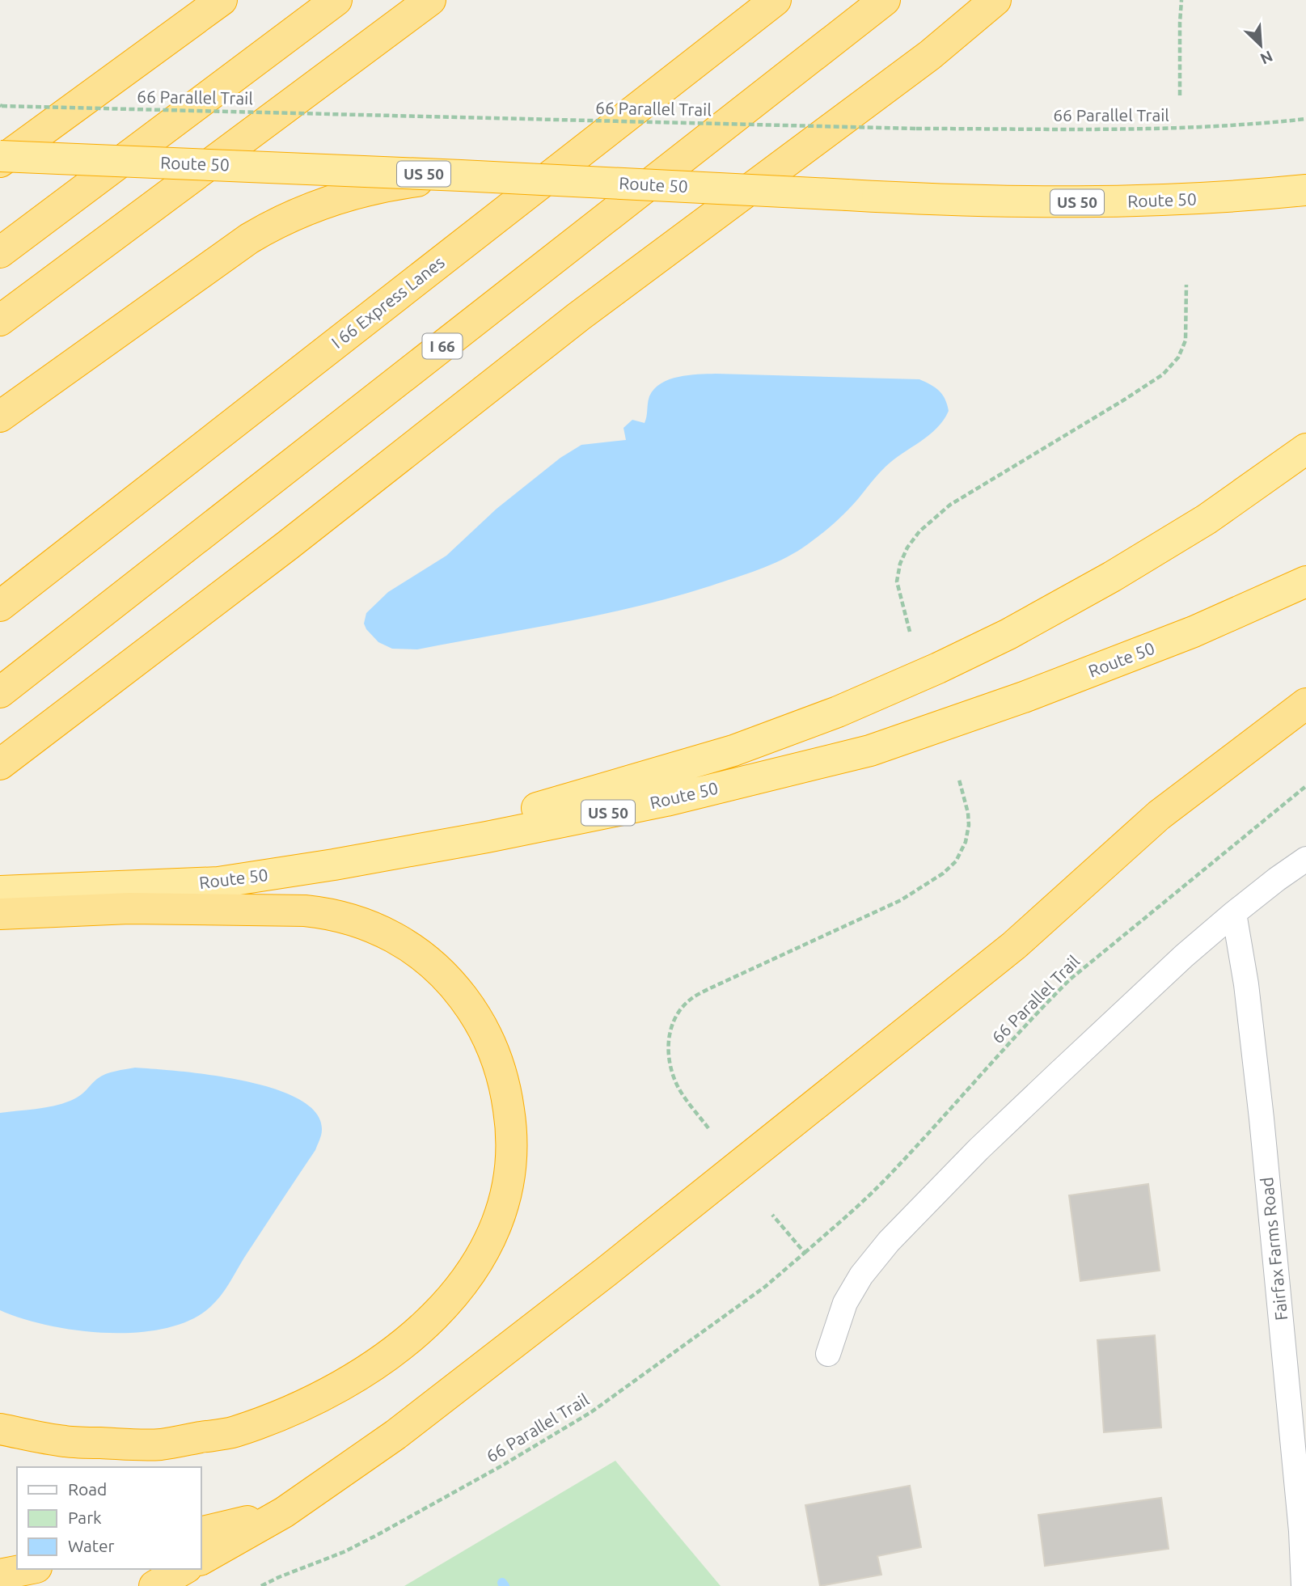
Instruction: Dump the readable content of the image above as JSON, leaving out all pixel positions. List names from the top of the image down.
{
  "streets": {
    "highway": [
      "Route 50",
      "US 50",
      "I 66 Express Lanes",
      "I 66"
    ],
    "street": ["Fairfax Farms Road"],
    "path": ["66 Parallel Trail"]
  },
  "legend": ["Road", "Park", "Water"],
  "north": "bottom right"
}
